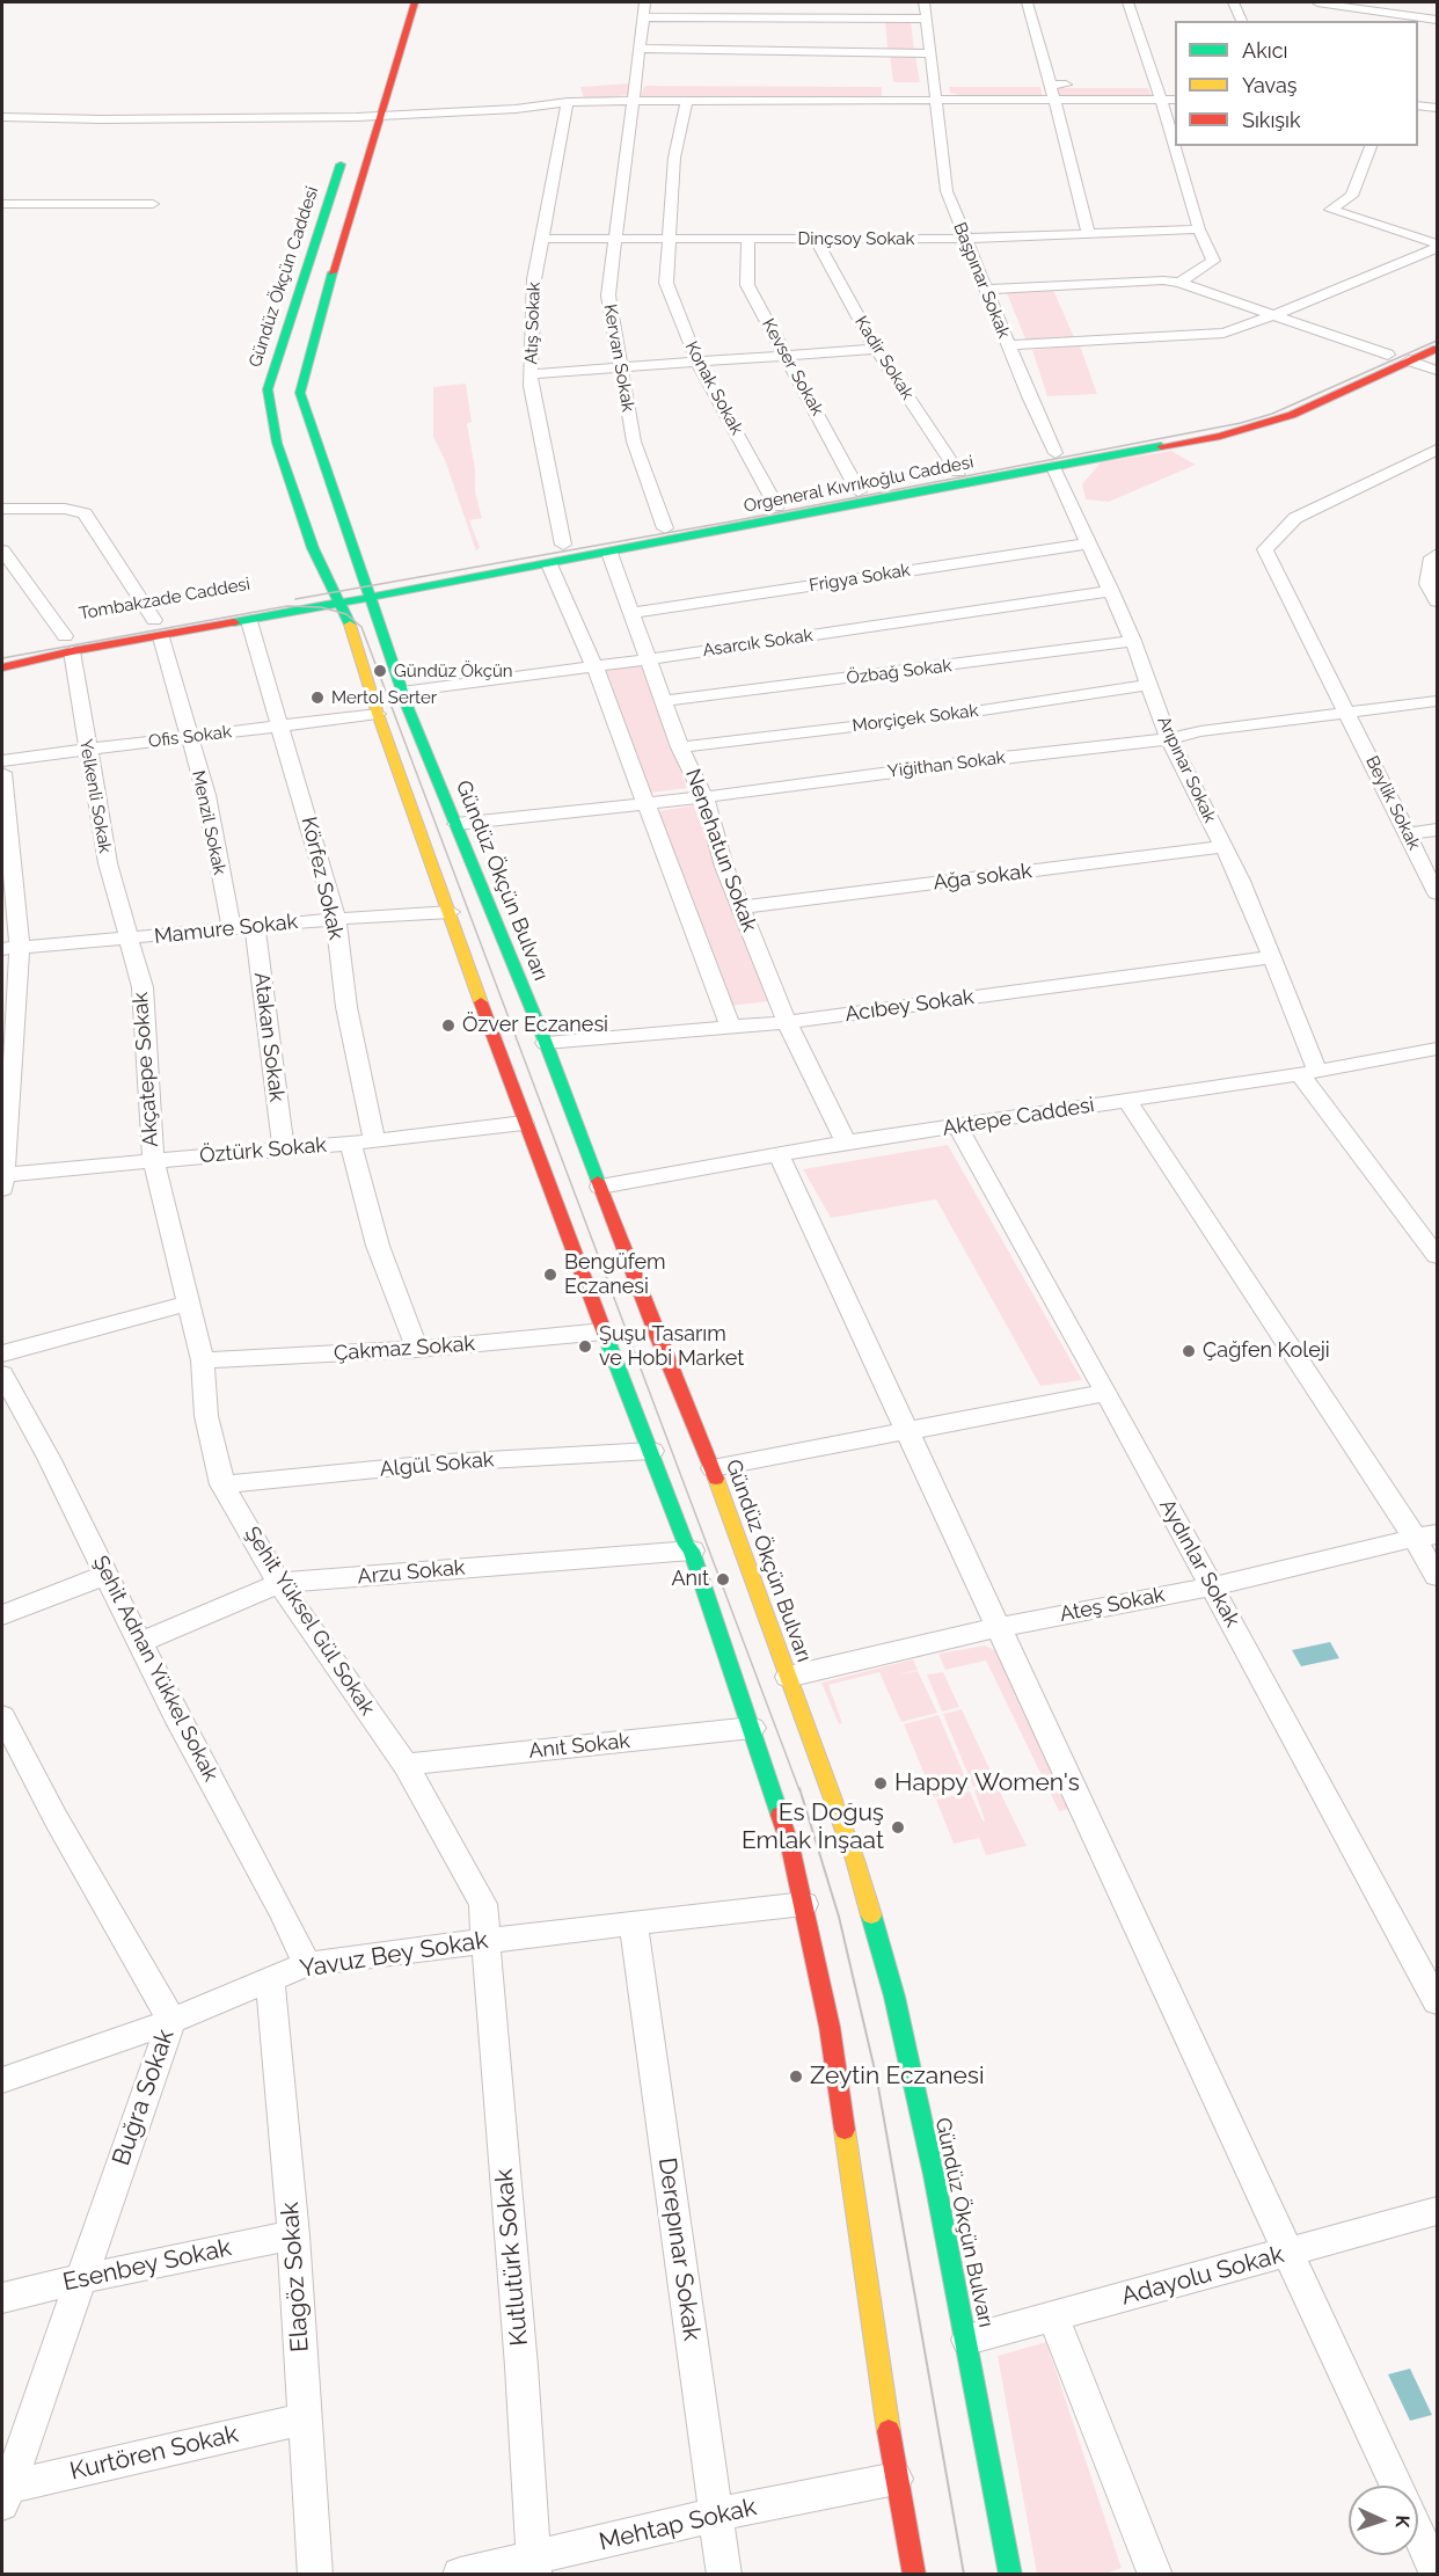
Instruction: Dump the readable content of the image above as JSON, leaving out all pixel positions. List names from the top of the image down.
{
  "streets": {
    "street": [
      "Dinçsoy Sokak",
      "Gündüz Ökçün Caddesi",
      "Başpınar Sokak",
      "Atış Sokak",
      "Kervan Sokak",
      "Kadir Sokak",
      "Kevser Sokak",
      "Konak Sokak",
      "Orgeneral Kıvrıkoğlu Caddesi",
      "Frigya Sokak",
      "Tombakzade Caddesi",
      "Asarcık Sokak",
      "Özbağ Sokak",
      "Morçiçek Sokak",
      "Ofis Sokak",
      "Yiğithan Sokak",
      "Arıpınar Sokak",
      "Yelkenli Sokak",
      "Beylik Sokak",
      "Menzil Sokak",
      "Nenehatun Sokak",
      "Ağa sokak",
      "Körfez Sokak",
      "Gündüz Ökçün Bulvarı",
      "Mamure Sokak",
      "Acıbey Sokak",
      "Atakan Sokak",
      "Akçatepe Sokak",
      "Aktepe Caddesi",
      "Öztürk Sokak",
      "Çakmaz Sokak",
      "Algül Sokak",
      "Aydınlar Sokak",
      "Arzu Sokak",
      "Ateş Sokak",
      "Şehit Yüksel Gül Sokak",
      "Şehit Adnan Yükkel Sokak",
      "Anıt Sokak",
      "Yavuz Bey Sokak",
      "Buğra Sokak",
      "Derepınar Sokak",
      "Kutlutürk Sokak",
      "Esenbey Sokak",
      "Adayolu Sokak",
      "Elagöz Sokak",
      "Kurtören Sokak",
      "Mehtap Sokak"
    ]
  },
  "crossings": [
    ["Dinçsoy Sokak", "Başpınar Sokak"],
    ["Dinçsoy Sokak", "Atış Sokak"],
    ["Dinçsoy Sokak", "Kervan Sokak"],
    ["Dinçsoy Sokak", "Kadir Sokak"],
    ["Dinçsoy Sokak", "Kevser Sokak"],
    ["Dinçsoy Sokak", "Konak Sokak"],
    ["Gündüz Ökçün Caddesi", "Tombakzade Caddesi"],
    ["Başpınar Sokak", "Orgeneral Kıvrıkoğlu Caddesi"],
    ["Başpınar Sokak", "Arıpınar Sokak"],
    ["Atış Sokak", "Orgeneral Kıvrıkoğlu Caddesi"],
    ["Atış Sokak", "Asarcık Sokak"],
    ["Atış Sokak", "Yiğithan Sokak"],
    ["Atış Sokak", "Acıbey Sokak"],
    ["Orgeneral Kıvrıkoğlu Caddesi", "Arıpınar Sokak"],
    ["Orgeneral Kıvrıkoğlu Caddesi", "Nenehatun Sokak"],
    ["Orgeneral Kıvrıkoğlu Caddesi", "Gündüz Ökçün Bulvarı"],
    ["Frigya Sokak", "Arıpınar Sokak"],
    ["Frigya Sokak", "Nenehatun Sokak"],
    ["Tombakzade Caddesi", "Yelkenli Sokak"],
    ["Tombakzade Caddesi", "Menzil Sokak"],
    ["Tombakzade Caddesi", "Körfez Sokak"],
    ["Asarcık Sokak", "Arıpınar Sokak"],
    ["Asarcık Sokak", "Nenehatun Sokak"],
    ["Asarcık Sokak", "Gündüz Ökçün Bulvarı"],
    ["Özbağ Sokak", "Arıpınar Sokak"],
    ["Özbağ Sokak", "Nenehatun Sokak"],
    ["Morçiçek Sokak", "Arıpınar Sokak"],
    ["Morçiçek Sokak", "Nenehatun Sokak"],
    ["Ofis Sokak", "Yelkenli Sokak"],
    ["Ofis Sokak", "Menzil Sokak"],
    ["Ofis Sokak", "Körfez Sokak"],
    ["Yiğithan Sokak", "Arıpınar Sokak"],
    ["Yiğithan Sokak", "Beylik Sokak"],
    ["Yiğithan Sokak", "Nenehatun Sokak"],
    ["Yiğithan Sokak", "Gündüz Ökçün Bulvarı"],
    ["Arıpınar Sokak", "Ağa sokak"],
    ["Arıpınar Sokak", "Acıbey Sokak"],
    ["Arıpınar Sokak", "Aktepe Caddesi"],
    ["Yelkenli Sokak", "Mamure Sokak"],
    ["Yelkenli Sokak", "Akçatepe Sokak"],
    ["Menzil Sokak", "Mamure Sokak"],
    ["Nenehatun Sokak", "Ağa sokak"],
    ["Nenehatun Sokak", "Acıbey Sokak"],
    ["Nenehatun Sokak", "Aktepe Caddesi"],
    ["Körfez Sokak", "Mamure Sokak"],
    ["Körfez Sokak", "Öztürk Sokak"],
    ["Gündüz Ökçün Bulvarı", "Acıbey Sokak"],
    ["Gündüz Ökçün Bulvarı", "Aktepe Caddesi"],
    ["Gündüz Ökçün Bulvarı", "Ateş Sokak"],
    ["Gündüz Ökçün Bulvarı", "Adayolu Sokak"],
    ["Mamure Sokak", "Atakan Sokak"],
    ["Mamure Sokak", "Akçatepe Sokak"],
    ["Atakan Sokak", "Öztürk Sokak"],
    ["Akçatepe Sokak", "Öztürk Sokak"],
    ["Akçatepe Sokak", "Şehit Yüksel Gül Sokak"],
    ["Aktepe Caddesi", "Aydınlar Sokak"],
    ["Öztürk Sokak", "Şehit Yüksel Gül Sokak"],
    ["Çakmaz Sokak", "Şehit Yüksel Gül Sokak"],
    ["Algül Sokak", "Şehit Yüksel Gül Sokak"],
    ["Aydınlar Sokak", "Ateş Sokak"],
    ["Arzu Sokak", "Şehit Yüksel Gül Sokak"],
    ["Arzu Sokak", "Şehit Adnan Yükkel Sokak"],
    ["Şehit Yüksel Gül Sokak", "Anıt Sokak"],
    ["Şehit Yüksel Gül Sokak", "Yavuz Bey Sokak"],
    ["Şehit Yüksel Gül Sokak", "Kutlutürk Sokak"],
    ["Şehit Adnan Yükkel Sokak", "Yavuz Bey Sokak"],
    ["Yavuz Bey Sokak", "Buğra Sokak"],
    ["Yavuz Bey Sokak", "Derepınar Sokak"],
    ["Yavuz Bey Sokak", "Kutlutürk Sokak"],
    ["Yavuz Bey Sokak", "Elagöz Sokak"],
    ["Buğra Sokak", "Esenbey Sokak"],
    ["Buğra Sokak", "Kurtören Sokak"],
    ["Derepınar Sokak", "Mehtap Sokak"],
    ["Kutlutürk Sokak", "Mehtap Sokak"],
    ["Esenbey Sokak", "Elagöz Sokak"],
    ["Elagöz Sokak", "Kurtören Sokak"]
  ],
  "places": [
    "Gündüz Ökçün",
    "Mertol Serter",
    "Özver Eczanesi",
    "Bengüfem Eczanesi",
    "Şuşu Tasarım ve Hobi Market",
    "Çağfen Koleji",
    "Anıt",
    "Happy Women's",
    "Es Doğuş Emlak İnşaat",
    "Zeytin Eczanesi"
  ],
  "legend": ["Akıcı", "Yavaş", "Sıkışık"],
  "north": "right"
}
